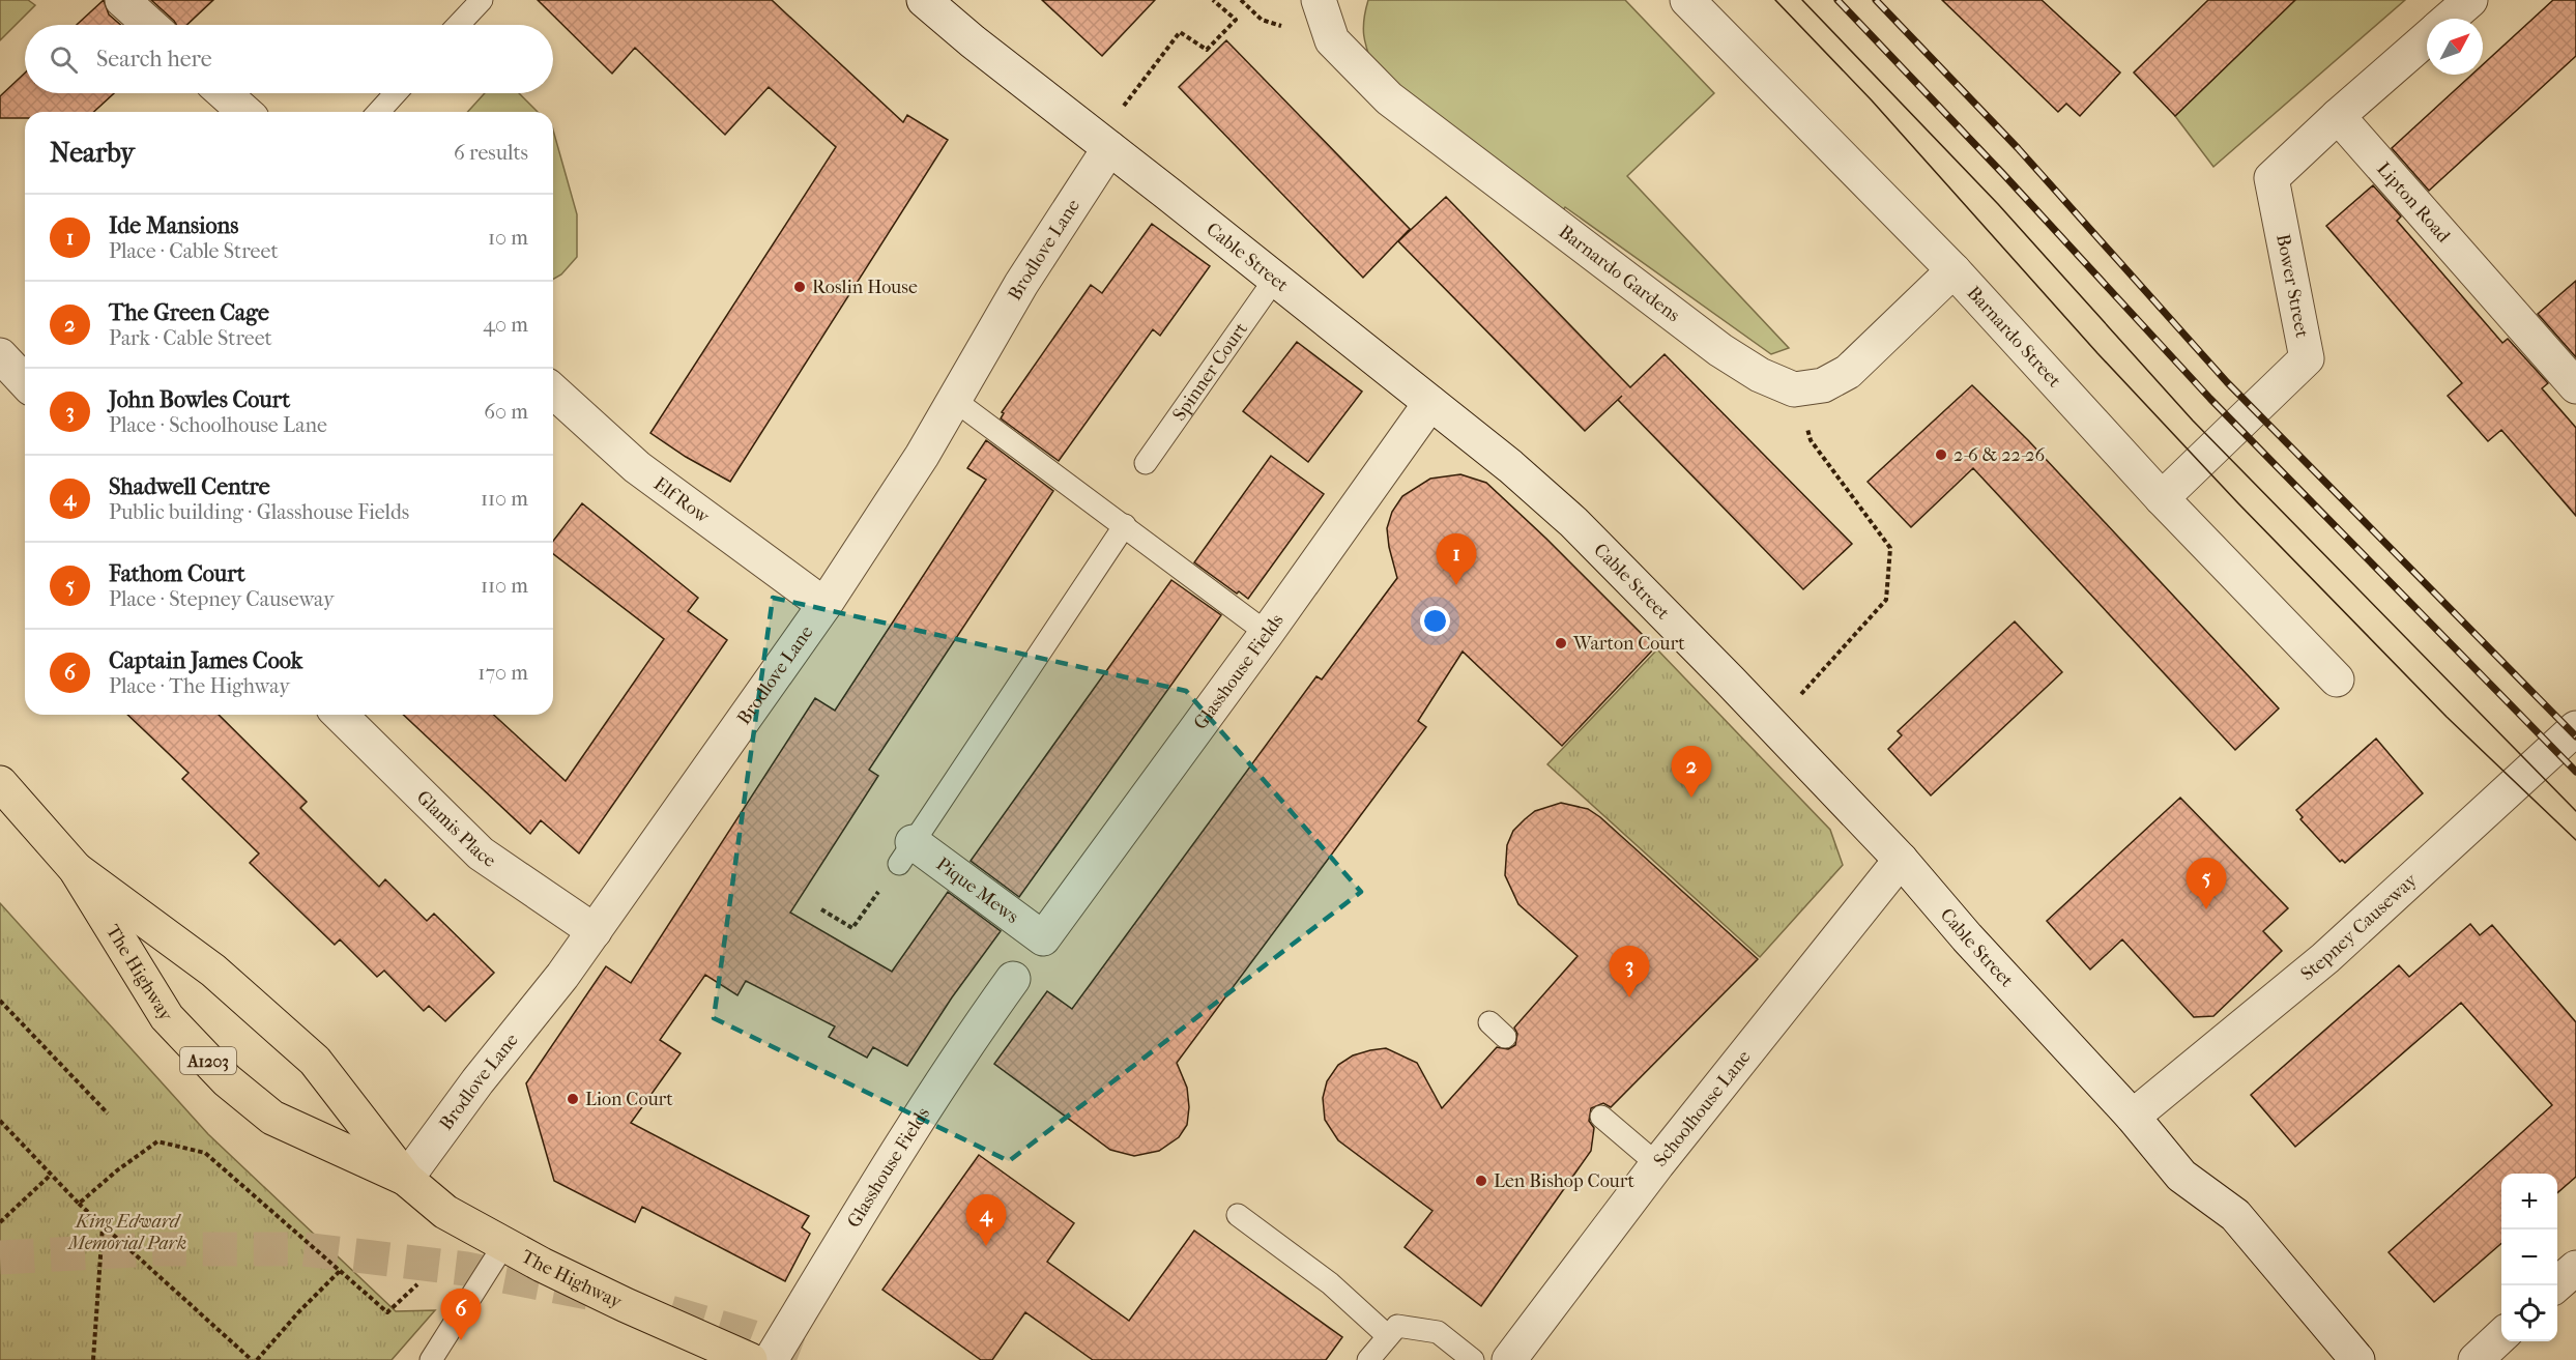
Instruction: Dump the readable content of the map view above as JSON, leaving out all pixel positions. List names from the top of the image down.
{
  "streets": {
    "highway": ["The Highway", "A1203"],
    "street": [
      "Lipton Road",
      "Brodlove Lane",
      "Cable Street",
      "Barnardo Gardens",
      "Bower Street",
      "Barnardo Street",
      "Elf Row",
      "Glasshouse Fields",
      "Glamis Place",
      "Pique Mews",
      "Stepney Causeway",
      "Schoolhouse Lane"
    ],
    "lane": ["Spinner Court"]
  },
  "crossings": [
    ["Lipton Road", "Bower Street"],
    ["Brodlove Lane", "Cable Street"],
    ["Brodlove Lane", "Elf Row"],
    ["Brodlove Lane", "Glamis Place"],
    ["Brodlove Lane", "The Highway"],
    ["Cable Street", "Spinner Court"],
    ["Cable Street", "Glasshouse Fields"],
    ["Cable Street", "Stepney Causeway"],
    ["Cable Street", "Schoolhouse Lane"],
    ["Bower Street", "Barnardo Street"],
    ["Glasshouse Fields", "Pique Mews"]
  ],
  "parks": ["King Edward Memorial Park"],
  "places": [
    "Roslin House",
    "2-6 & 22-26",
    "Warton Court",
    "Lion Court",
    "Len Bishop Court"
  ],
  "north": "top right",
  "page": {
    "search": "Search here",
    "heading": ["Nearby", "6 results"],
    "list": [
      {
        "mark": "1",
        "name": "Ide Mansions",
        "note": "Place · Cable Street",
        "value": "10 m"
      },
      {
        "mark": "2",
        "name": "The Green Cage",
        "note": "Park · Cable Street",
        "value": "40 m"
      },
      {
        "mark": "3",
        "name": "John Bowles Court",
        "note": "Place · Schoolhouse Lane",
        "value": "60 m"
      },
      {
        "mark": "4",
        "name": "Shadwell Centre",
        "note": "Public building · Glasshouse Fields",
        "value": "110 m"
      },
      {
        "mark": "5",
        "name": "Fathom Court",
        "note": "Place · Stepney Causeway",
        "value": "110 m"
      },
      {
        "mark": "6",
        "name": "Captain James Cook",
        "note": "Place · The Highway",
        "value": "170 m"
      }
    ],
    "pins": [
      "1",
      "2",
      "5",
      "3",
      "4",
      "6"
    ],
    "map_buttons": ["+", "−"]
  }
}
